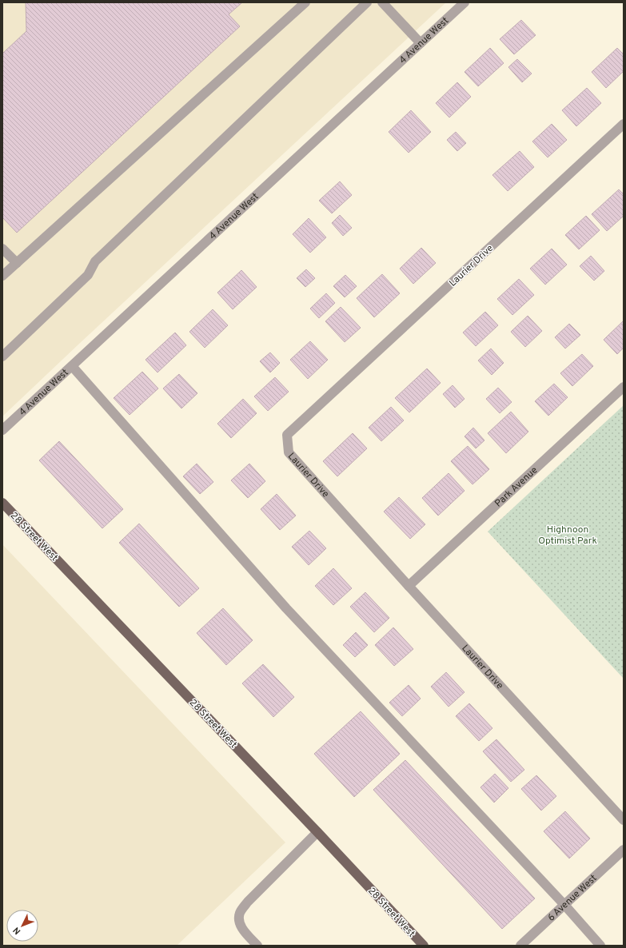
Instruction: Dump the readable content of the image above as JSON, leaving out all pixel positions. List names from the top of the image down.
{
  "streets": {
    "main road": ["28 Street West"],
    "street": [
      "4 Avenue West",
      "Laurier Drive",
      "Park Avenue",
      "6 Avenue West"
    ]
  },
  "crossings": [
    ["Laurier Drive", "Park Avenue"]
  ],
  "parks": ["Highnoon Optimist Park"],
  "north": "bottom left"
}
